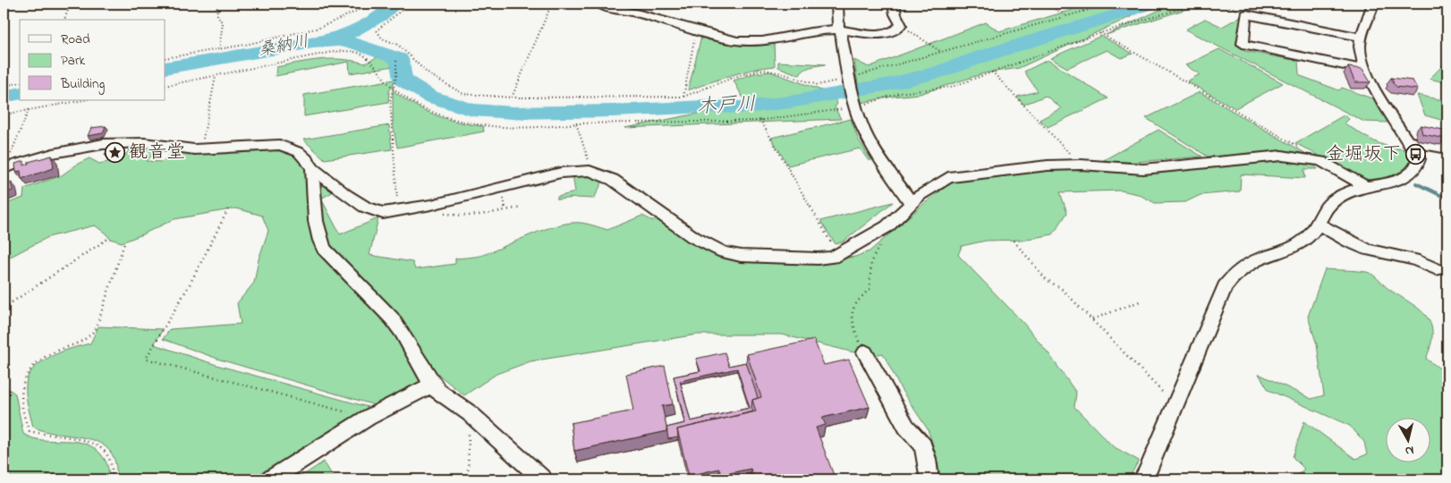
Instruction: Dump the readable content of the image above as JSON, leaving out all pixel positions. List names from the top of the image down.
{
  "water": ["桑納川", "木戸川"],
  "places": {
    "place": ["観音堂"],
    "bus stop": ["金堀坂下"]
  },
  "legend": ["Road", "Park", "Building"],
  "north": "bottom"
}
